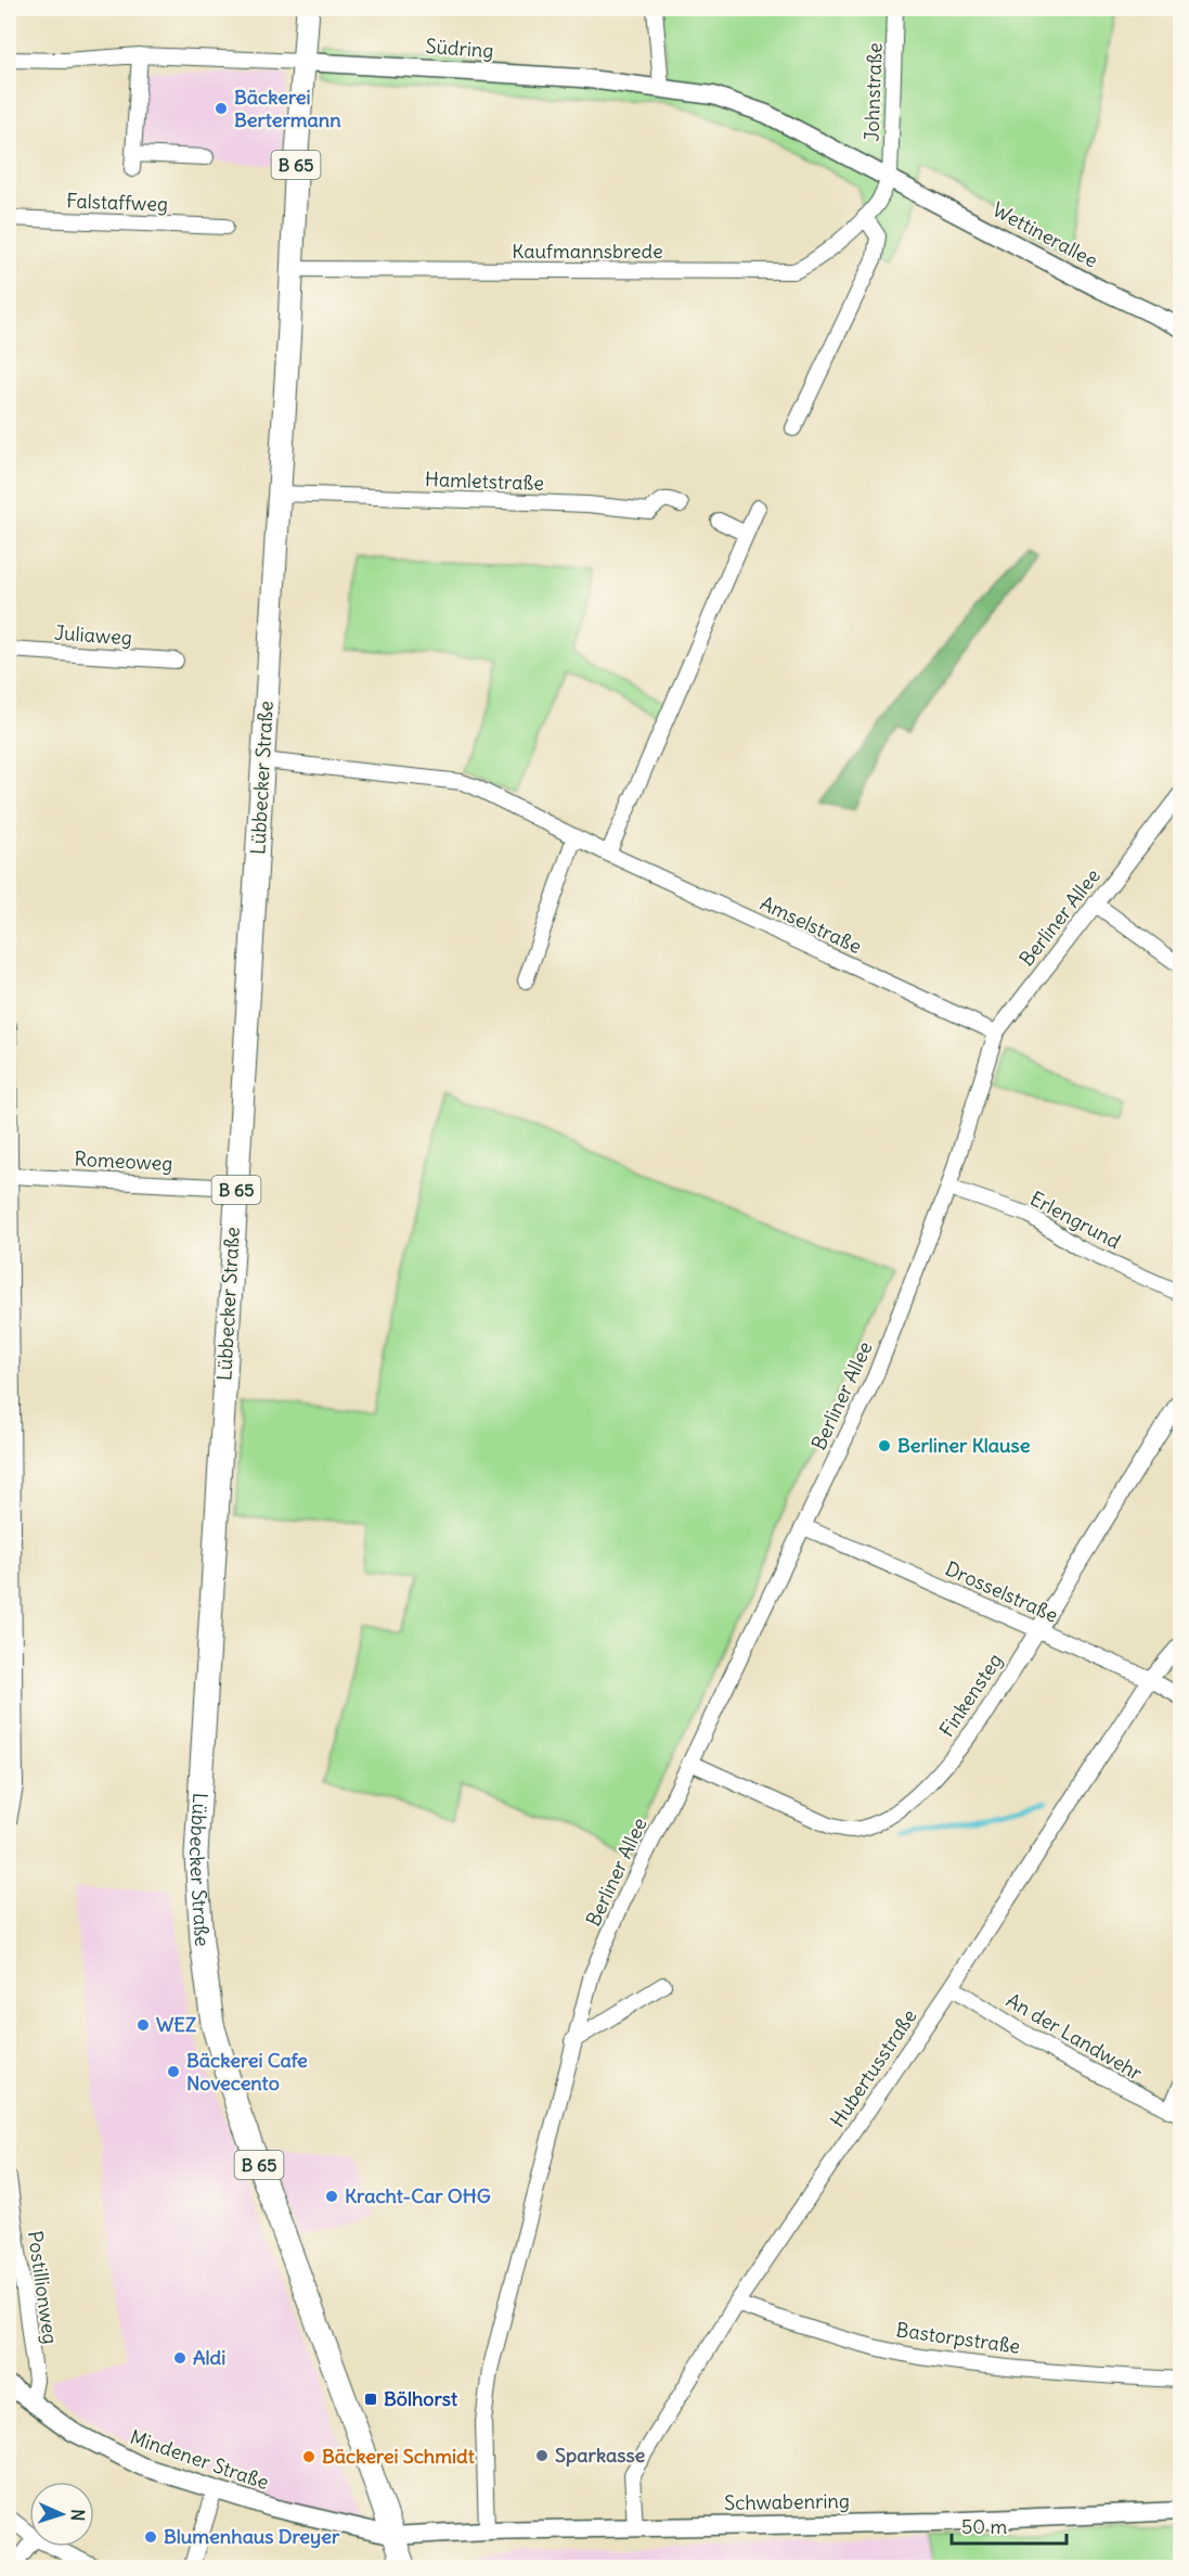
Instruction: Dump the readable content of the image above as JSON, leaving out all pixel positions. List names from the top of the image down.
{
  "streets": {
    "main road": ["B 65", "Lübbecker Straße"],
    "street": [
      "Südring",
      "Johnstraße",
      "Falstaffweg",
      "Wettinerallee",
      "Kaufmannsbrede",
      "Hamletstraße",
      "Juliaweg",
      "Berliner Allee",
      "Amselstraße",
      "Romeoweg",
      "Erlengrund",
      "Drosselstraße",
      "Finkensteg",
      "An der Landwehr",
      "Hubertusstraße",
      "Postillionweg",
      "Bastorpstraße",
      "Mindener Straße",
      "Schwabenring"
    ]
  },
  "crossings": [
    ["Südring", "Johnstraße"],
    ["Südring", "Wettinerallee"],
    ["Südring", "Kaufmannsbrede"],
    ["Südring", "Lübbecker Straße"],
    ["Johnstraße", "Wettinerallee"],
    ["Johnstraße", "Kaufmannsbrede"],
    ["Wettinerallee", "Kaufmannsbrede"],
    ["Kaufmannsbrede", "Lübbecker Straße"],
    ["Hamletstraße", "Lübbecker Straße"],
    ["Lübbecker Straße", "Amselstraße"],
    ["Lübbecker Straße", "Romeoweg"],
    ["Lübbecker Straße", "Mindener Straße"],
    ["Lübbecker Straße", "Schwabenring"],
    ["Berliner Allee", "Amselstraße"],
    ["Berliner Allee", "Erlengrund"],
    ["Berliner Allee", "Drosselstraße"],
    ["Berliner Allee", "Finkensteg"],
    ["Berliner Allee", "Schwabenring"],
    ["Drosselstraße", "Finkensteg"],
    ["Drosselstraße", "Hubertusstraße"],
    ["An der Landwehr", "Hubertusstraße"],
    ["Hubertusstraße", "Bastorpstraße"],
    ["Hubertusstraße", "Schwabenring"],
    ["Postillionweg", "Mindener Straße"],
    ["Mindener Straße", "Schwabenring"]
  ],
  "places": {
    "other": [
      "Bäckerei Bertermann",
      "Berliner Klause",
      "WEZ",
      "Bäckerei Cafe Novecento",
      "Kracht-Car OHG",
      "Aldi",
      "Sparkasse",
      "Bäckerei Schmidt",
      "Blumenhaus Dreyer"
    ],
    "transit": ["Bölhorst"]
  },
  "scale_bar": "50 m",
  "north": "right"
}
